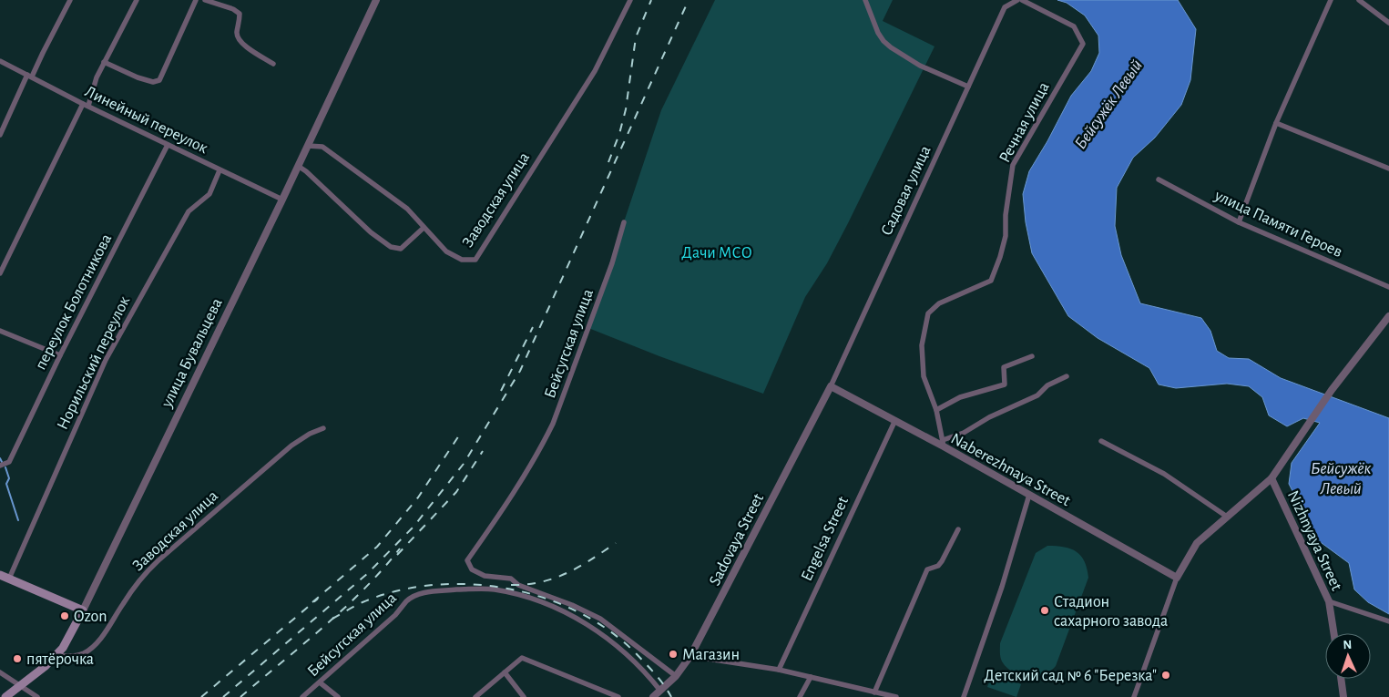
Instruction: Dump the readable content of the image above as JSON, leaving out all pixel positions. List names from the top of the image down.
{
  "streets": {
    "main road": ["улица Бувальцева"],
    "street": [
      "Линейный переулок",
      "Речная улица",
      "Садовая улица",
      "Заводская улица",
      "улица Памяти Героев",
      "переулок Болотникова",
      "Бейсугская улица",
      "Норильский переулок",
      "Naberezhnaya Street",
      "Engelsa Street",
      "Sadovaya Street",
      "Nizhnyaya Street"
    ]
  },
  "crossings": [
    ["Линейный переулок", "переулок Болотникова"],
    ["Линейный переулок", "улица Бувальцева"],
    ["Линейный переулок", "Норильский переулок"],
    ["Речная улица", "Naberezhnaya Street"],
    ["Садовая улица", "Naberezhnaya Street"],
    ["Садовая улица", "Sadovaya Street"],
    ["Заводская улица", "улица Бувальцева"],
    ["Бейсугская улица", "Sadovaya Street"],
    ["Naberezhnaya Street", "Engelsa Street"],
    ["Naberezhnaya Street", "Sadovaya Street"]
  ],
  "water": ["Бейсужёк Левый"],
  "parks": ["Дачи МСО"],
  "places": [
    "Стадион сахарного завода",
    "Ozon",
    "Магазин",
    "пятёрочка",
    "Детский сад № 6 \"Березка\""
  ],
  "north": "top"
}
